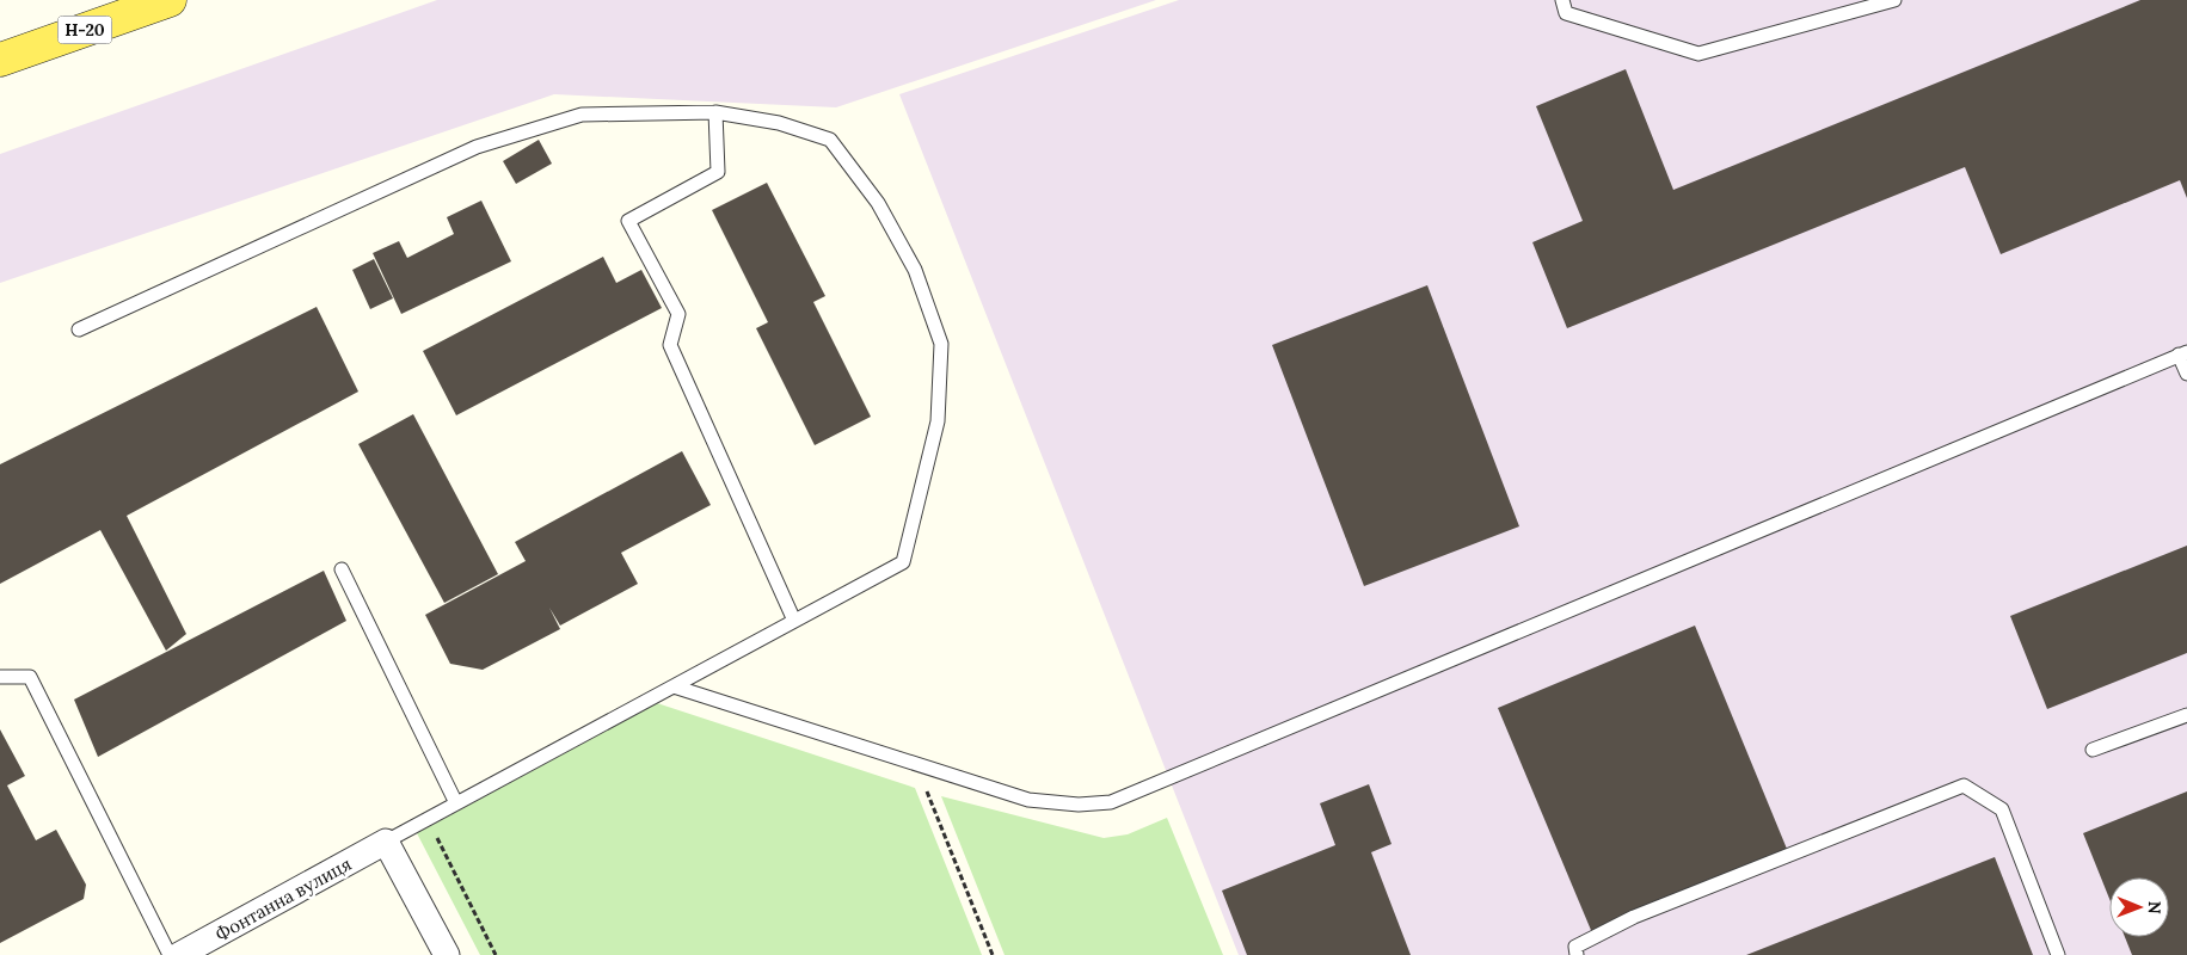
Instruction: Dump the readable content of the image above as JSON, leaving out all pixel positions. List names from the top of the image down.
{
  "streets": {
    "main road": ["Н-20"],
    "street": ["Фонтанна вулиця"]
  },
  "north": "right"
}
